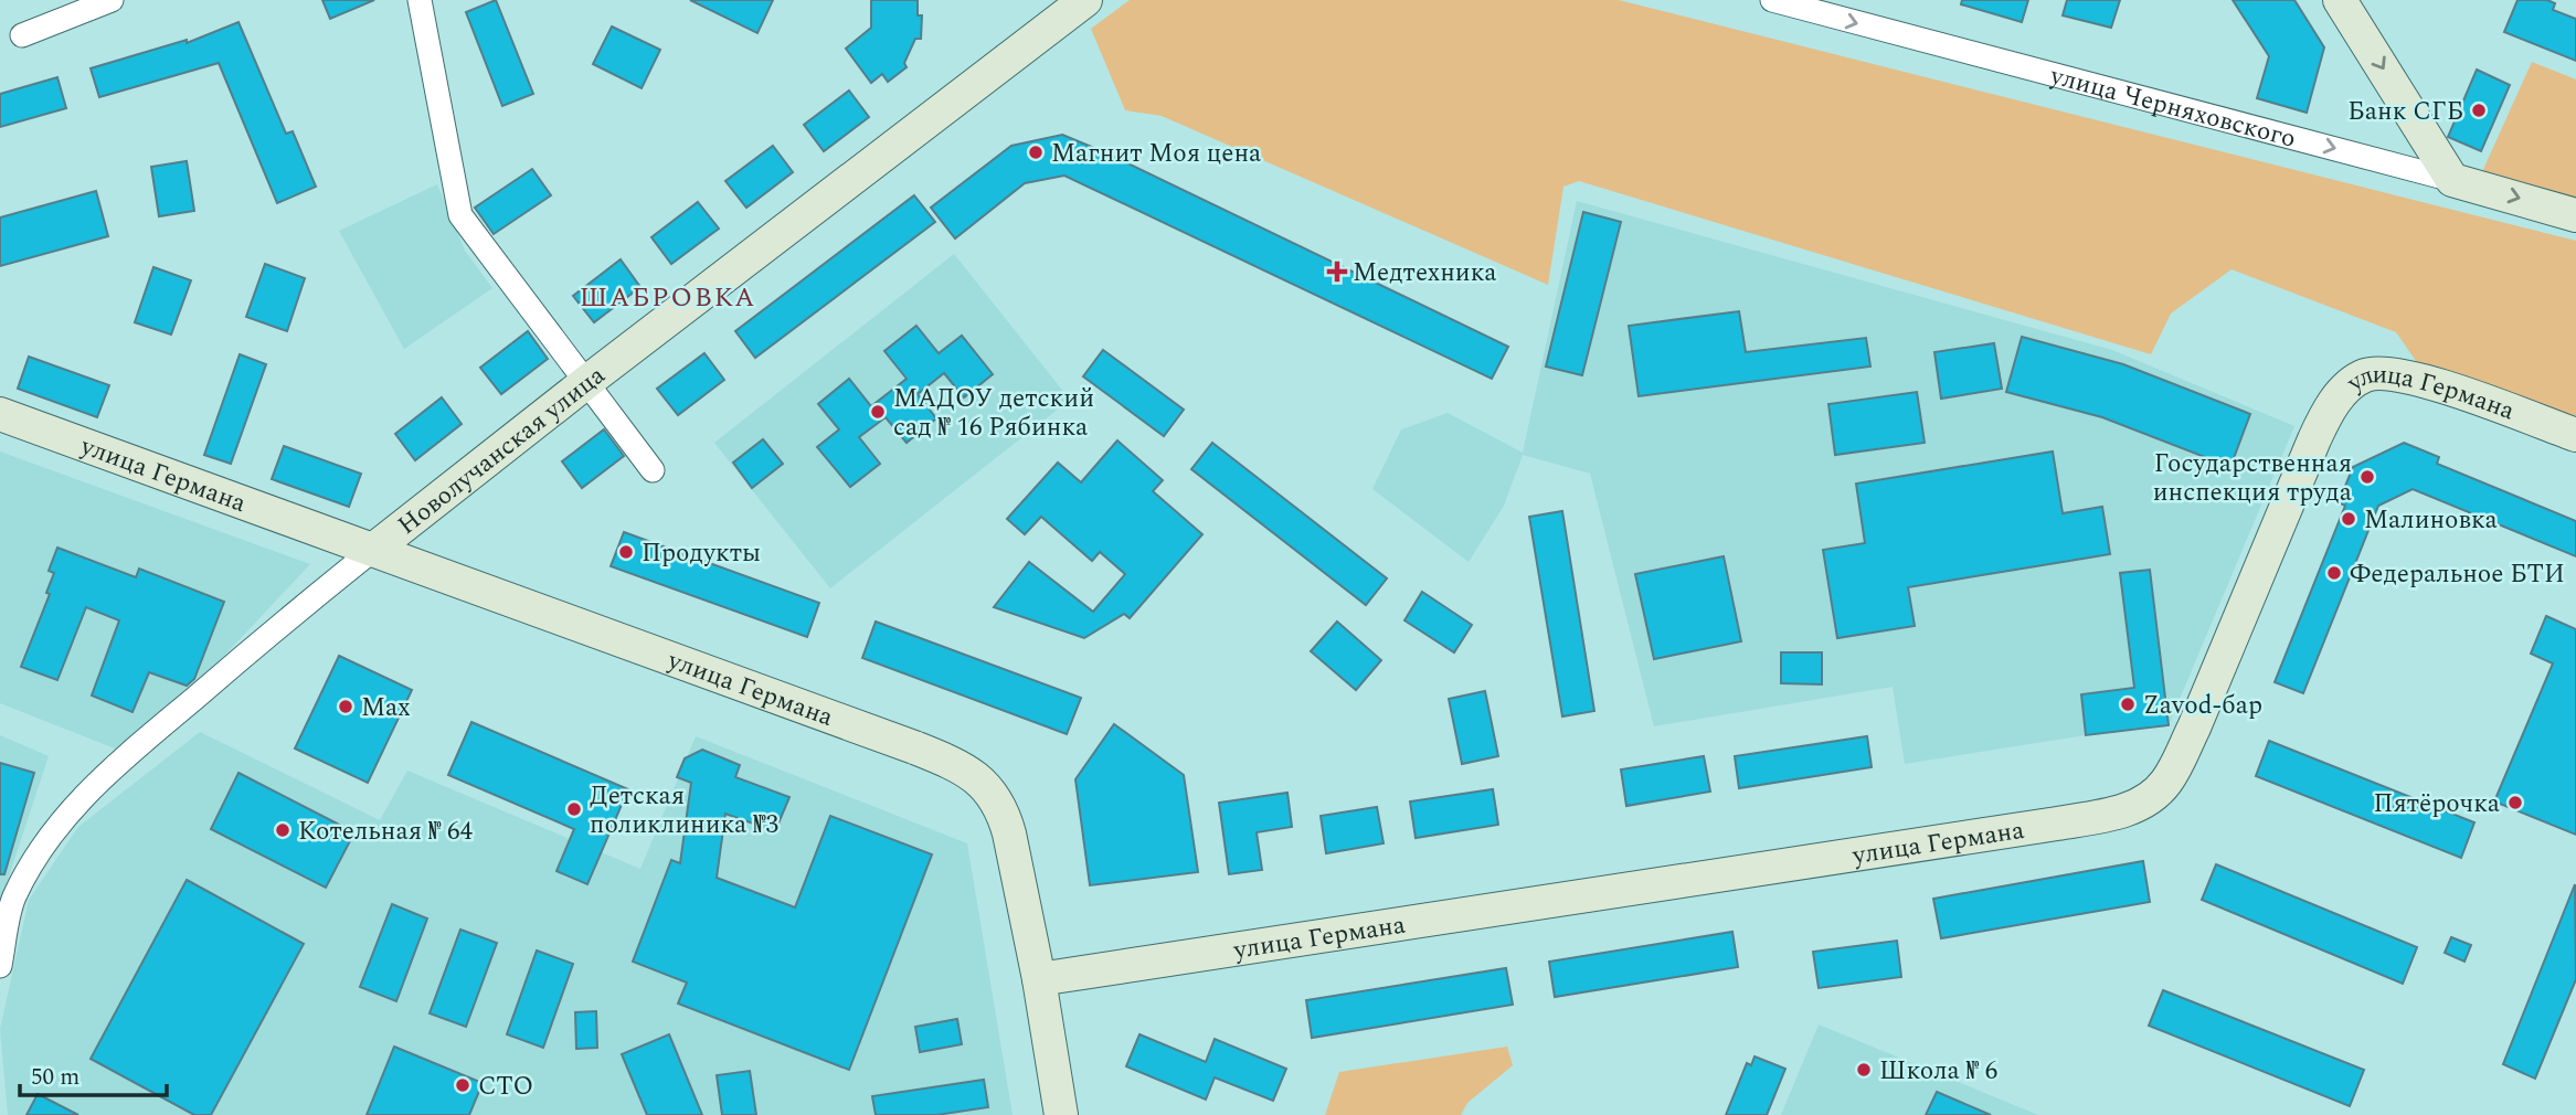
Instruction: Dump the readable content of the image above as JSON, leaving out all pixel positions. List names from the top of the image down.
{
  "streets": {
    "street": ["улица Черняховского", "улица Германа", "Новолучанская улица"]
  },
  "crossings": [
    ["улица Германа", "Новолучанская улица"]
  ],
  "one_way": ["улица Черняховского"],
  "districts": ["ШАБРОВКА"],
  "places": {
    "other": [
      "Банк СГБ",
      "Магнит Моя цена",
      "МАДОУ детский сад № 16 Рябинка",
      "Государственная инспекция труда",
      "Малиновка",
      "Продукты",
      "Федеральное БТИ",
      "Zavod-бар",
      "Max",
      "Пятёрочка",
      "Детская поликлиника №3",
      "Котельная № 64",
      "Школа № 6",
      "СТО"
    ],
    "health": ["Медтехника"]
  },
  "scale_bar": "50 m"
}
